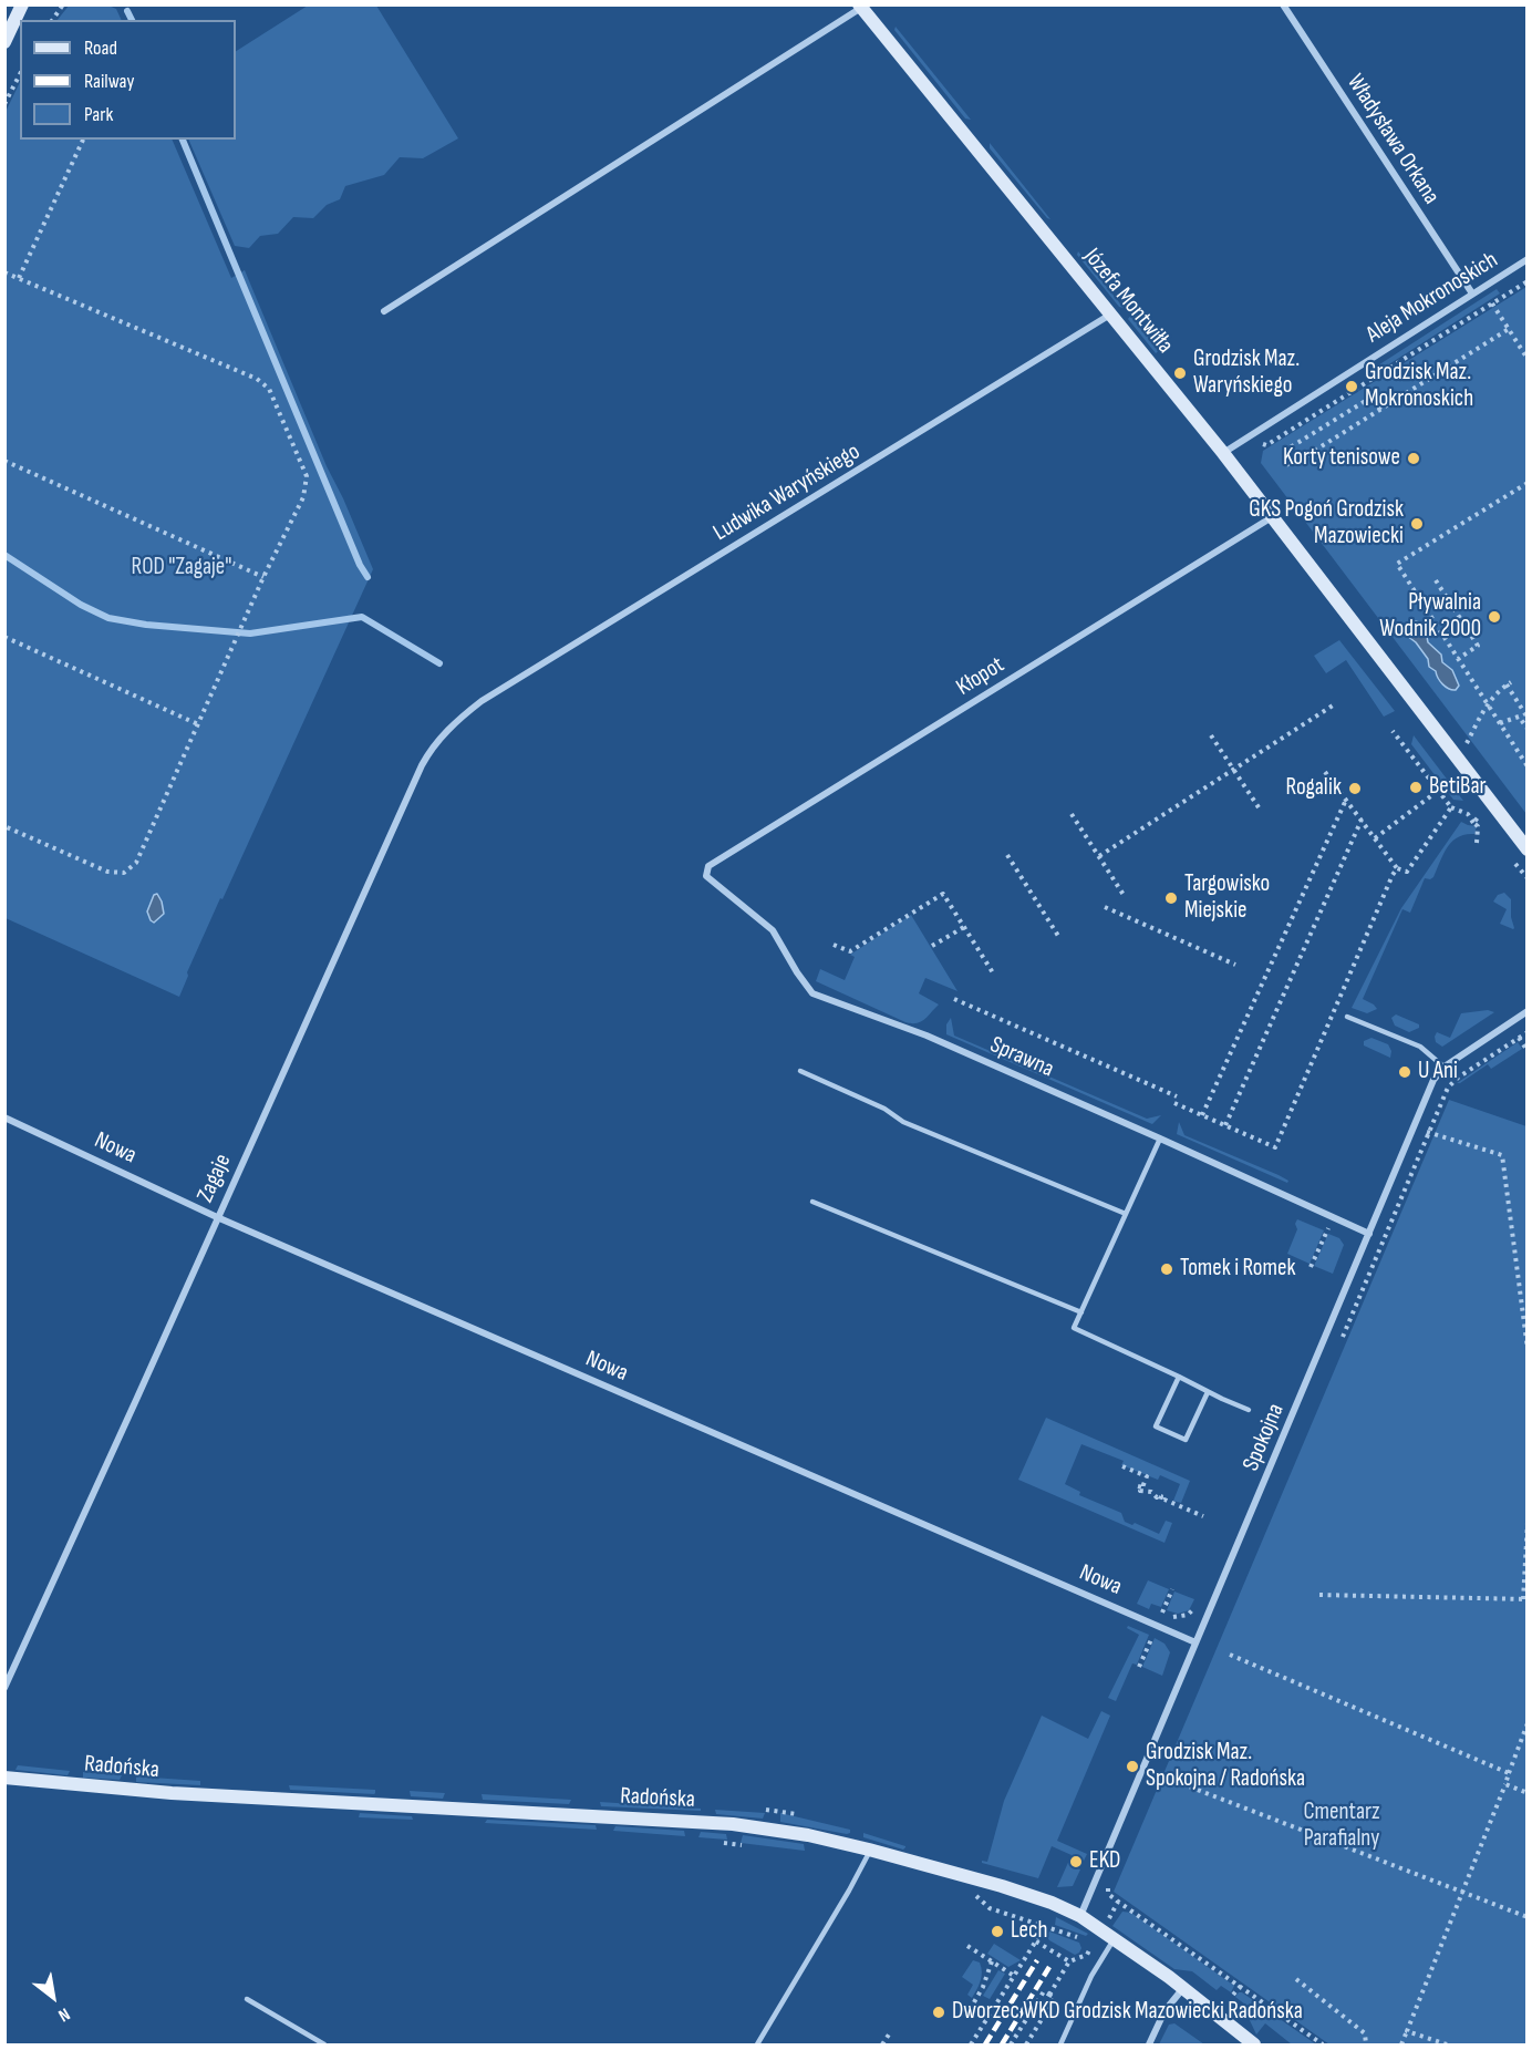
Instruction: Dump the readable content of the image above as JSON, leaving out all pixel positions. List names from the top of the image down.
{
  "streets": {
    "street": [
      "Władysława Orkana",
      "Aleja Mokronoskich",
      "Józefa Montwiłła",
      "Ludwika Waryńskiego",
      "Kłopot",
      "Sprawna",
      "Nowa",
      "Zagaje",
      "Spokojna",
      "Radońska"
    ]
  },
  "crossings": [
    ["Władysława Orkana", "Aleja Mokronoskich"],
    ["Aleja Mokronoskich", "Józefa Montwiłła"],
    ["Józefa Montwiłła", "Ludwika Waryńskiego"],
    ["Józefa Montwiłła", "Kłopot"],
    ["Ludwika Waryńskiego", "Zagaje"],
    ["Kłopot", "Sprawna"],
    ["Sprawna", "Spokojna"],
    ["Nowa", "Zagaje"],
    ["Nowa", "Spokojna"],
    ["Spokojna", "Radońska"]
  ],
  "parks": ["ROD \"Zagaje\"", "Cmentarz Parafialny"],
  "places": [
    "Grodzisk Maz. Waryńskiego",
    "Grodzisk Maz. Mokronoskich",
    "Korty tenisowe",
    "GKS Pogoń Grodzisk Mazowiecki",
    "Pływalnia Wodnik 2000",
    "BetiBar",
    "Rogalik",
    "Targowisko Miejskie",
    "U Ani",
    "Tomek i Romek",
    "Grodzisk Maz. Spokojna / Radońska",
    "EKD",
    "Lech",
    "Dworzec WKD Grodzisk Mazowiecki Radońska"
  ],
  "legend": ["Road", "Railway", "Park"],
  "north": "bottom right"
}
